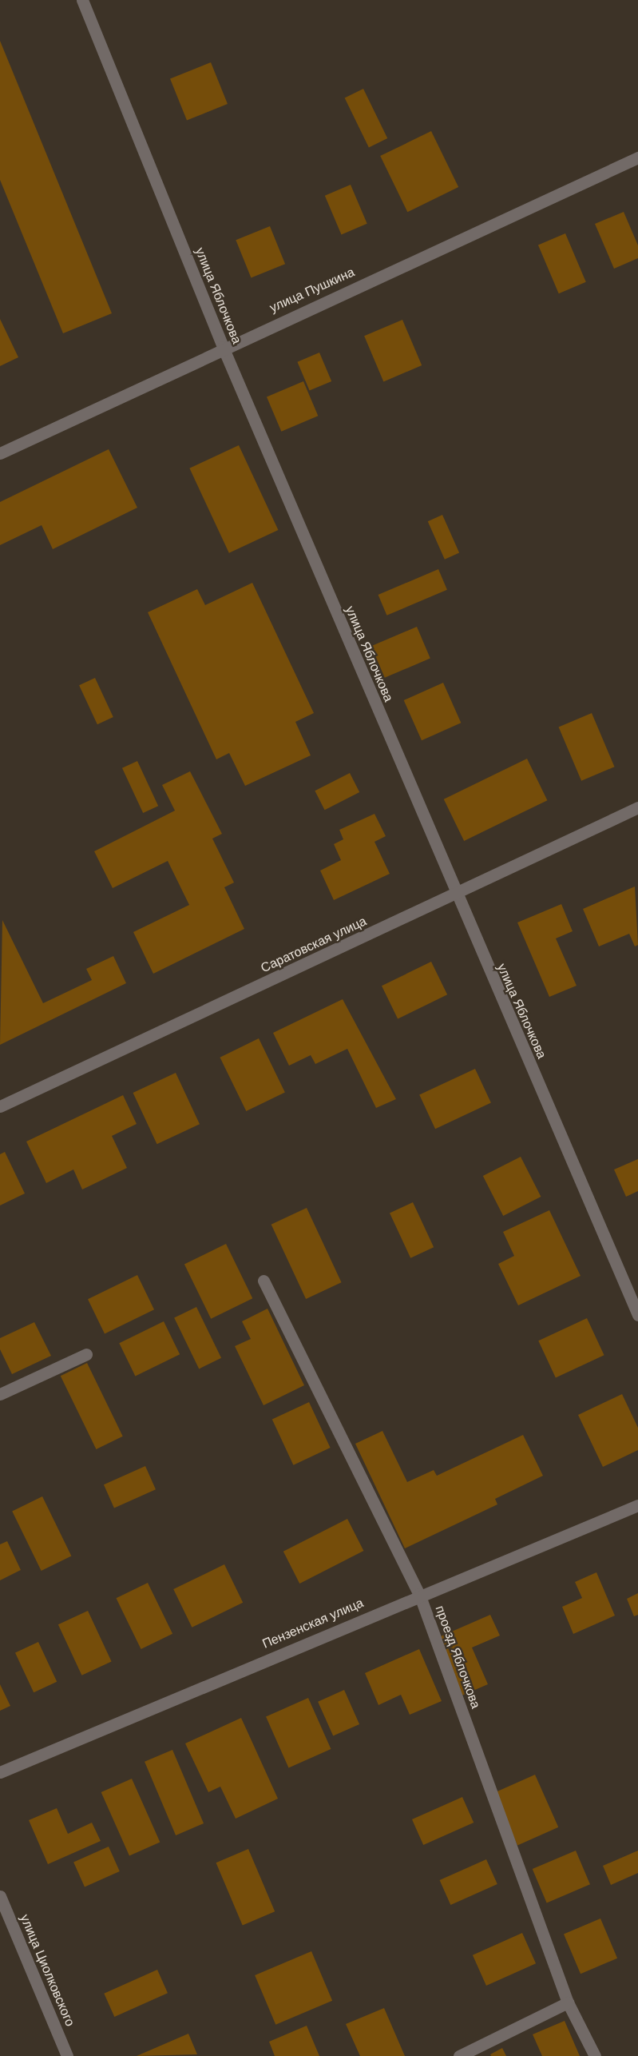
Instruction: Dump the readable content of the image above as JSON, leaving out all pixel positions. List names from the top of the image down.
{
  "streets": {
    "street": [
      "улица Пушкина",
      "улица Яблочкова",
      "Саратовская улица",
      "Пензенская улица",
      "проезд Яблочкова",
      "улица Циолковского"
    ]
  },
  "crossings": [
    ["улица Пушкина", "улица Яблочкова"],
    ["улица Яблочкова", "Саратовская улица"],
    ["Пензенская улица", "проезд Яблочкова"]
  ]
}
